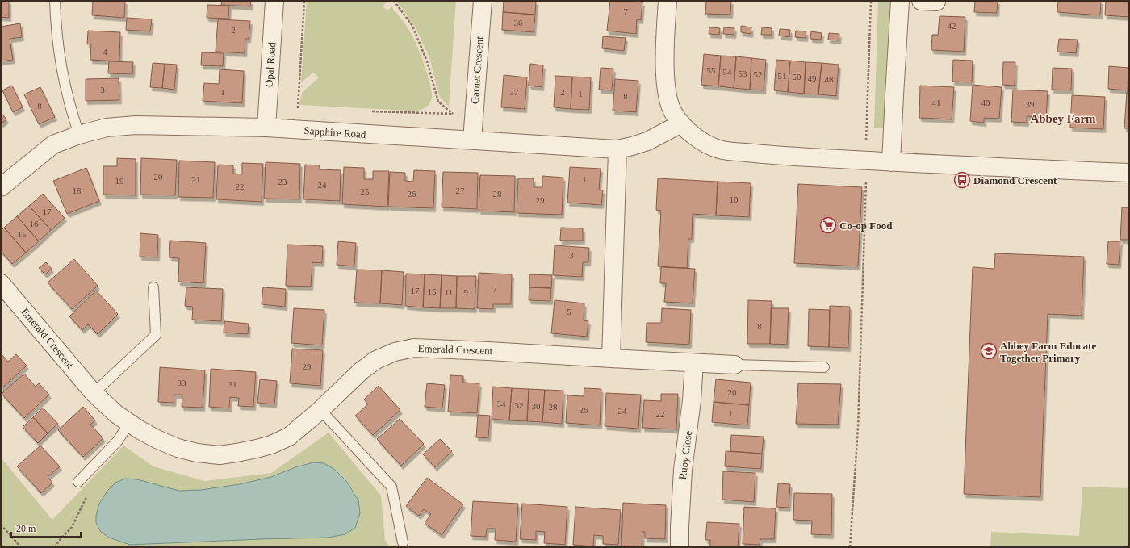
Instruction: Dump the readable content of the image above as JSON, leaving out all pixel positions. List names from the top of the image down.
{
  "streets": {
    "street": [
      "Opal Road",
      "Garnet Crescent",
      "Sapphire Road",
      "Emerald Crescent",
      "Ruby Close"
    ]
  },
  "crossings": [
    ["Opal Road", "Sapphire Road"],
    ["Garnet Crescent", "Sapphire Road"],
    ["Emerald Crescent", "Ruby Close"]
  ],
  "districts": ["Abbey Farm"],
  "places": {
    "bus stop": ["Diamond Crescent"],
    "supermarket": ["Co-op Food"],
    "school or university": ["Abbey Farm Educate Together Primary"]
  },
  "house_numbers": [
    "7",
    "36",
    "42",
    "2",
    "4",
    "55",
    "54",
    "53",
    "52",
    "51",
    "50",
    "49",
    "48",
    "3",
    "1",
    "37",
    "2",
    "1",
    "8",
    "41",
    "40",
    "39",
    "8",
    "20",
    "21",
    "1",
    "19",
    "23",
    "24",
    "22",
    "18",
    "27",
    "25",
    "26",
    "28",
    "10",
    "29",
    "17",
    "16",
    "15",
    "3",
    "7",
    "17",
    "15",
    "11",
    "9",
    "5",
    "8",
    "29",
    "33",
    "31",
    "20",
    "34",
    "32",
    "30",
    "28",
    "26",
    "24",
    "1",
    "22"
  ],
  "scale_bar": "20 m"
}
